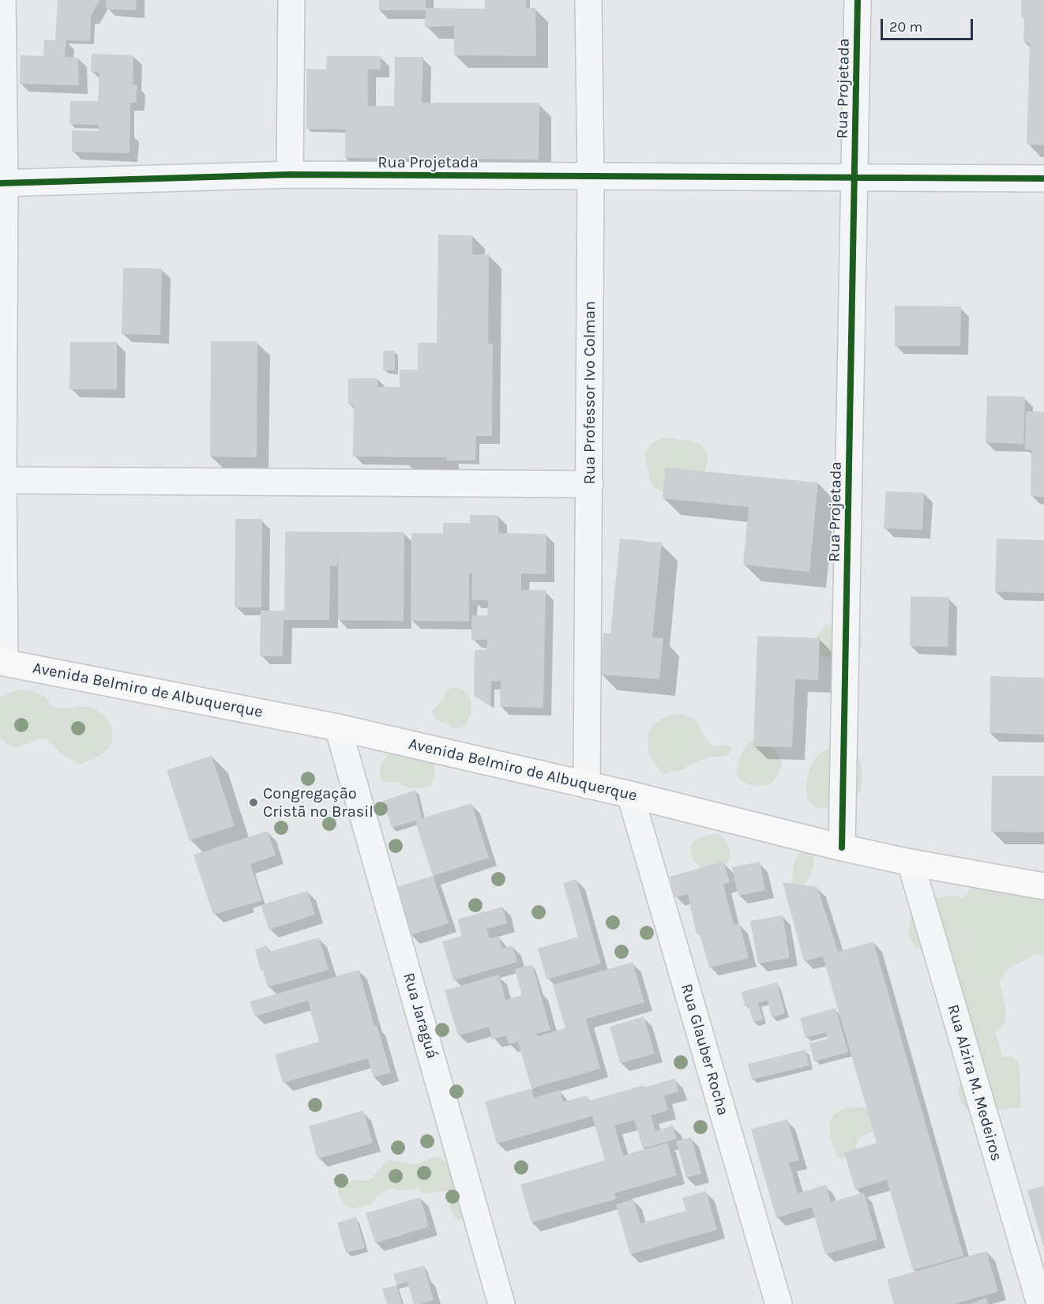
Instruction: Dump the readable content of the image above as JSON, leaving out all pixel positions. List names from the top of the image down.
{
  "streets": {
    "main road": ["Avenida Belmiro de Albuquerque"],
    "street": [
      "Rua Projetada",
      "Rua Professor Ivo Colman",
      "Rua Jaraguá",
      "Rua Glauber Rocha",
      "Rua Alzira M. Medeiros"
    ]
  },
  "crossings": [
    ["Rua Projetada", "Rua Professor Ivo Colman"],
    ["Rua Projetada", "Avenida Belmiro de Albuquerque"],
    ["Rua Professor Ivo Colman", "Avenida Belmiro de Albuquerque"],
    ["Avenida Belmiro de Albuquerque", "Rua Jaraguá"],
    ["Avenida Belmiro de Albuquerque", "Rua Glauber Rocha"],
    ["Avenida Belmiro de Albuquerque", "Rua Alzira M. Medeiros"]
  ],
  "places": ["Congregação Cristã no Brasil"],
  "scale_bar": "20 m"
}
